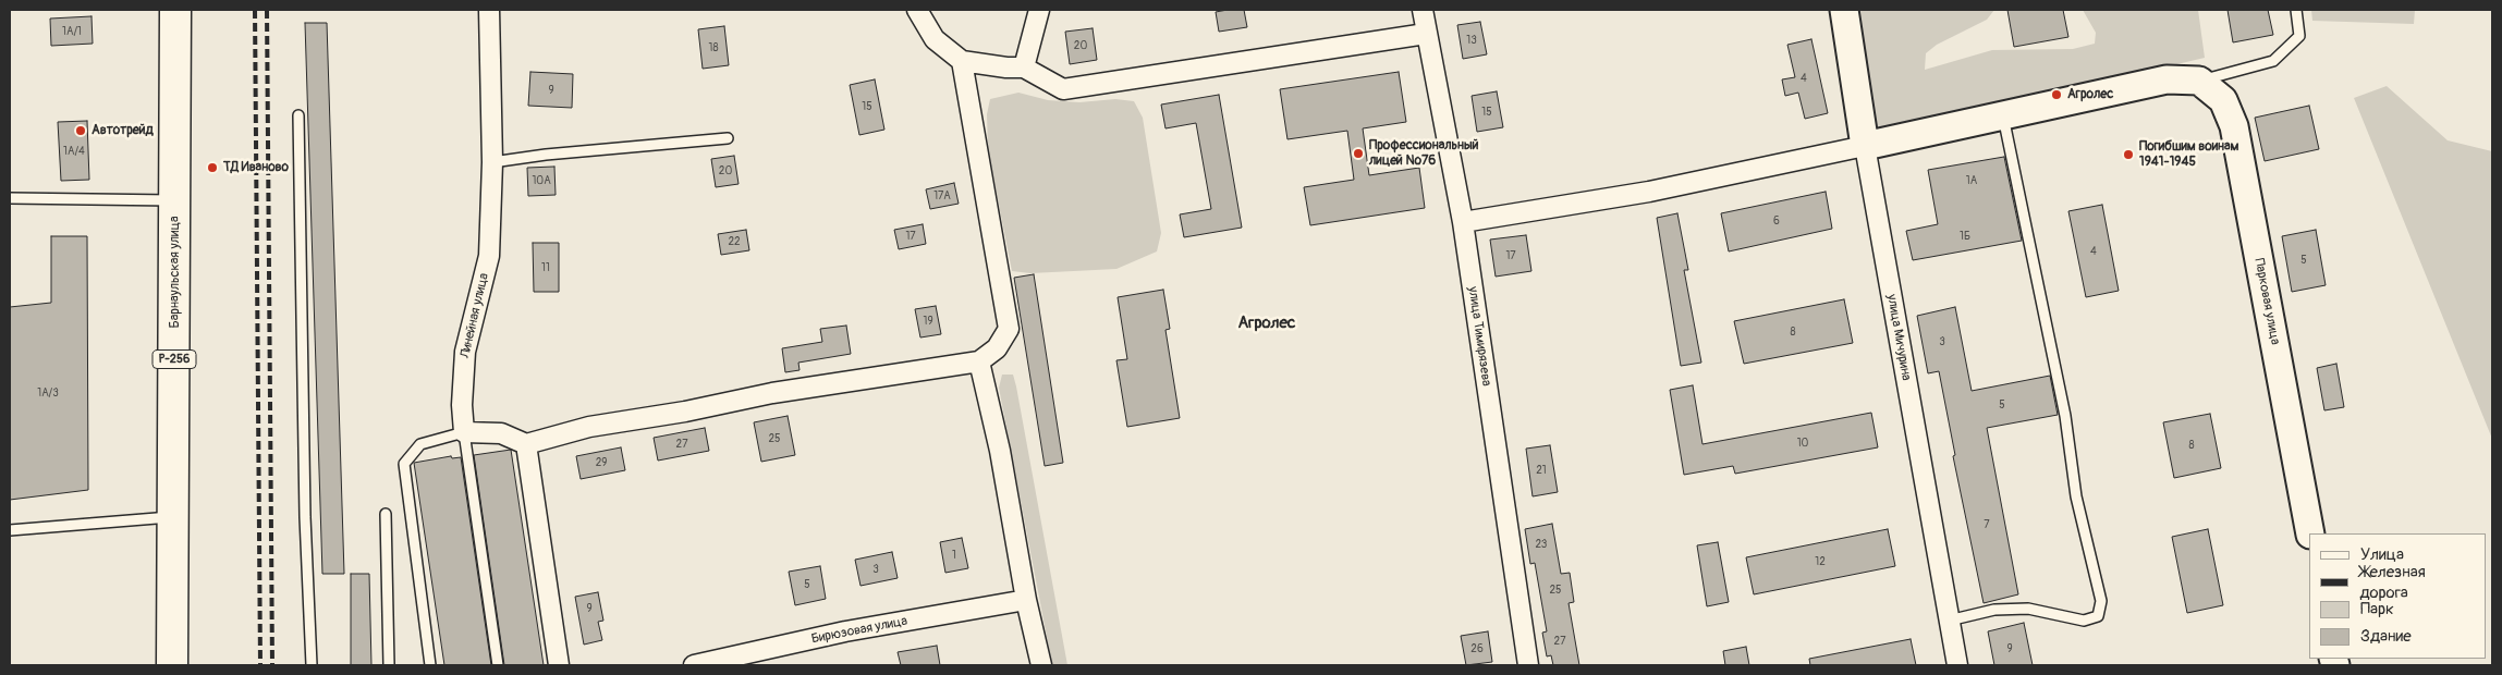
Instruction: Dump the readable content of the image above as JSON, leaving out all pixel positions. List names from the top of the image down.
{
  "streets": {
    "highway": ["Барнаульская улица", "Р-256"],
    "street": [
      "Парковая улица",
      "Линейная улица",
      "улица Тимирязева",
      "улица Мичурина",
      "Бирюзовая улица"
    ]
  },
  "districts": ["Агролес"],
  "places": [
    "Агролес",
    "Автотрейд",
    "Профессиональный лицей №76",
    "Погибшим воинам 1941-1945",
    "ТД Иваново"
  ],
  "house_numbers": [
    "1А/1",
    "13",
    "20",
    "18",
    "4",
    "9",
    "15",
    "15",
    "1А/4",
    "20",
    "10А",
    "1А",
    "17А",
    "6",
    "17",
    "1Б",
    "22",
    "4",
    "17",
    "5",
    "11",
    "19",
    "8",
    "3",
    "1А/3",
    "5",
    "25",
    "10",
    "27",
    "8",
    "29",
    "21",
    "7",
    "23",
    "1",
    "12",
    "3",
    "5",
    "25",
    "9",
    "27",
    "26",
    "9"
  ],
  "legend": [
    "Улица",
    "Железная дорога",
    "Парк",
    "Здание"
  ]
}
